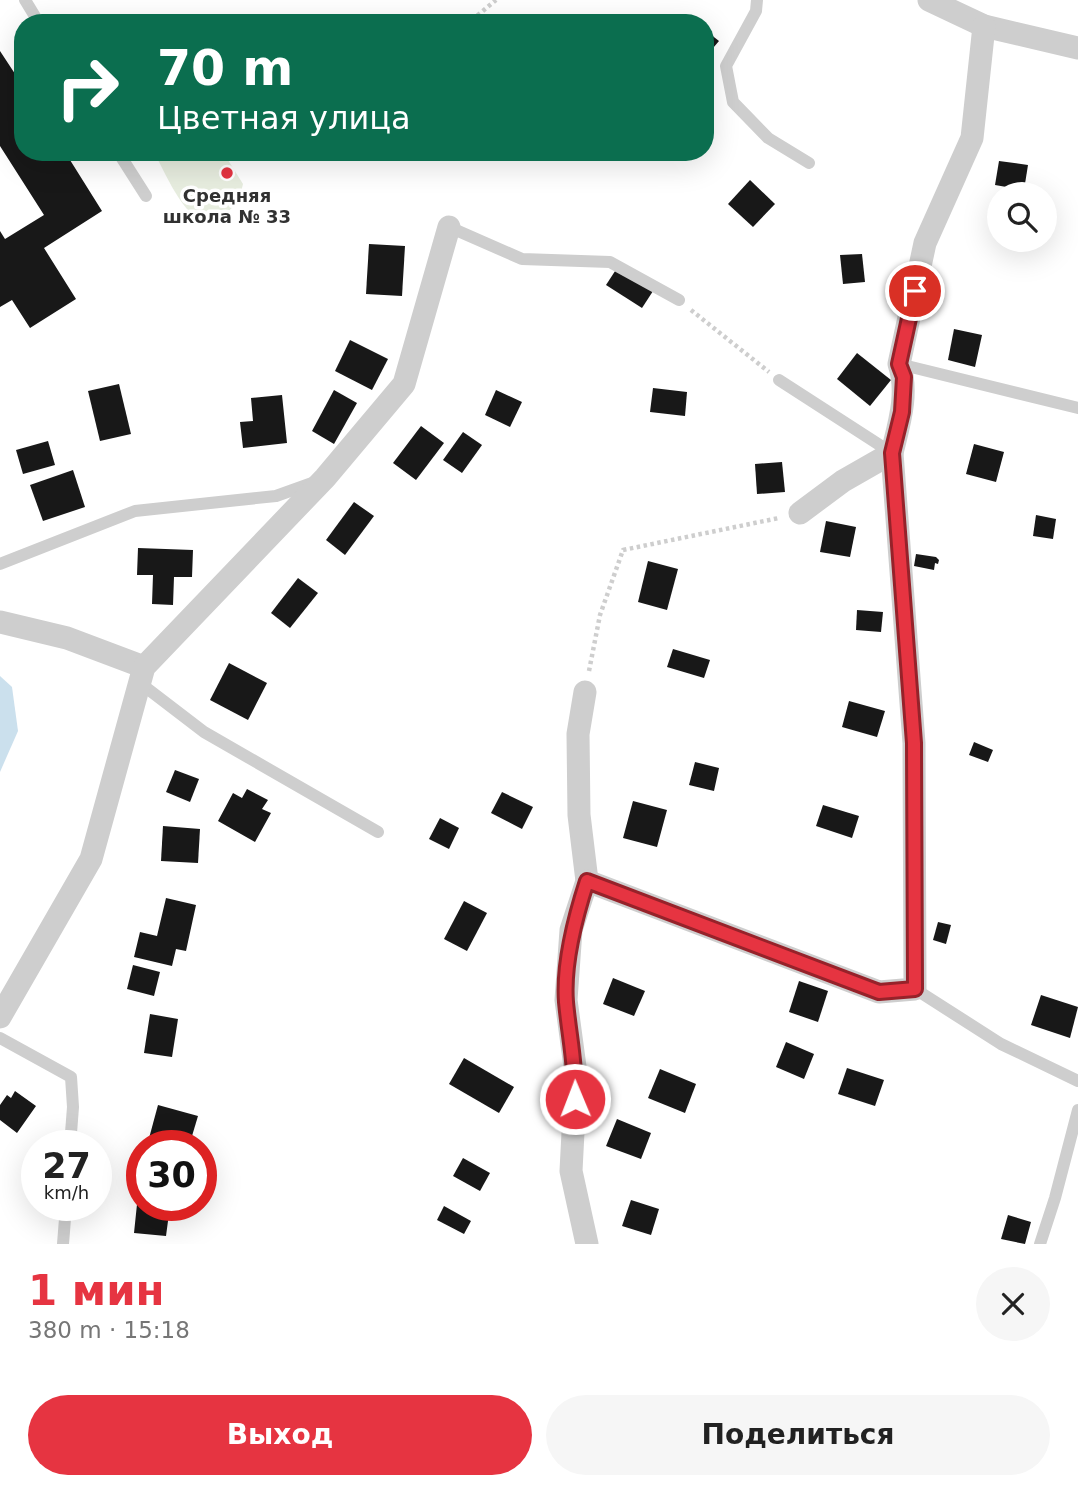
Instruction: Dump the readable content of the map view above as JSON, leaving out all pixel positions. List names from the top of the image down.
{
  "places": ["Средняя школа № 33"],
  "page": {
    "turn": ["70 m", "Цветная улица"],
    "speed": "27 km/h",
    "limit": "30",
    "heading": ["1 мин", "380 m · 15:18"],
    "buttons": ["Выход", "Поделиться"]
  }
}
